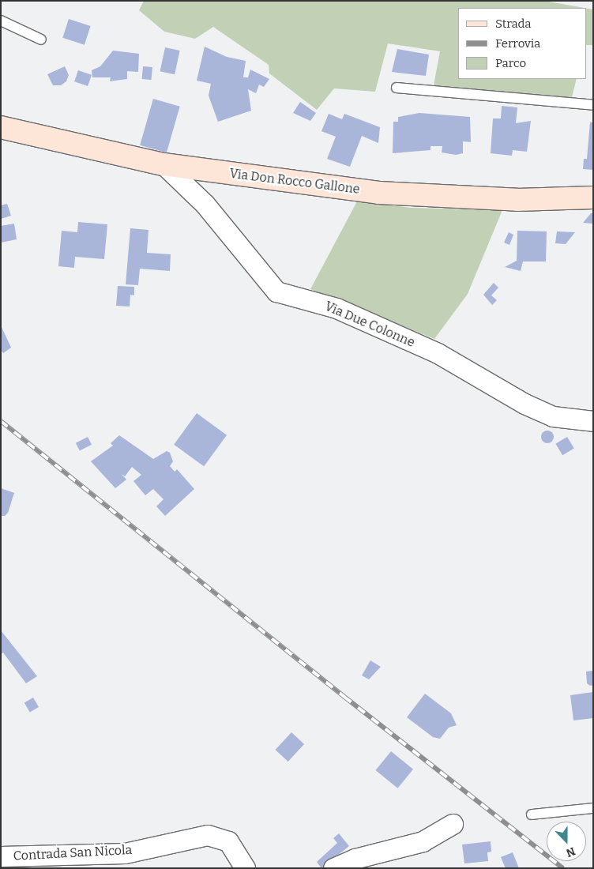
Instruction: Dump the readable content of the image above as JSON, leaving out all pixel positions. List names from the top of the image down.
{
  "streets": {
    "main road": ["Via Don Rocco Gallone"],
    "street": ["Via Due Colonne", "Contrada San Nicola"]
  },
  "crossings": [
    ["Via Don Rocco Gallone", "Via Due Colonne"]
  ],
  "legend": ["Strada", "Ferrovia", "Parco"],
  "north": "bottom"
}
